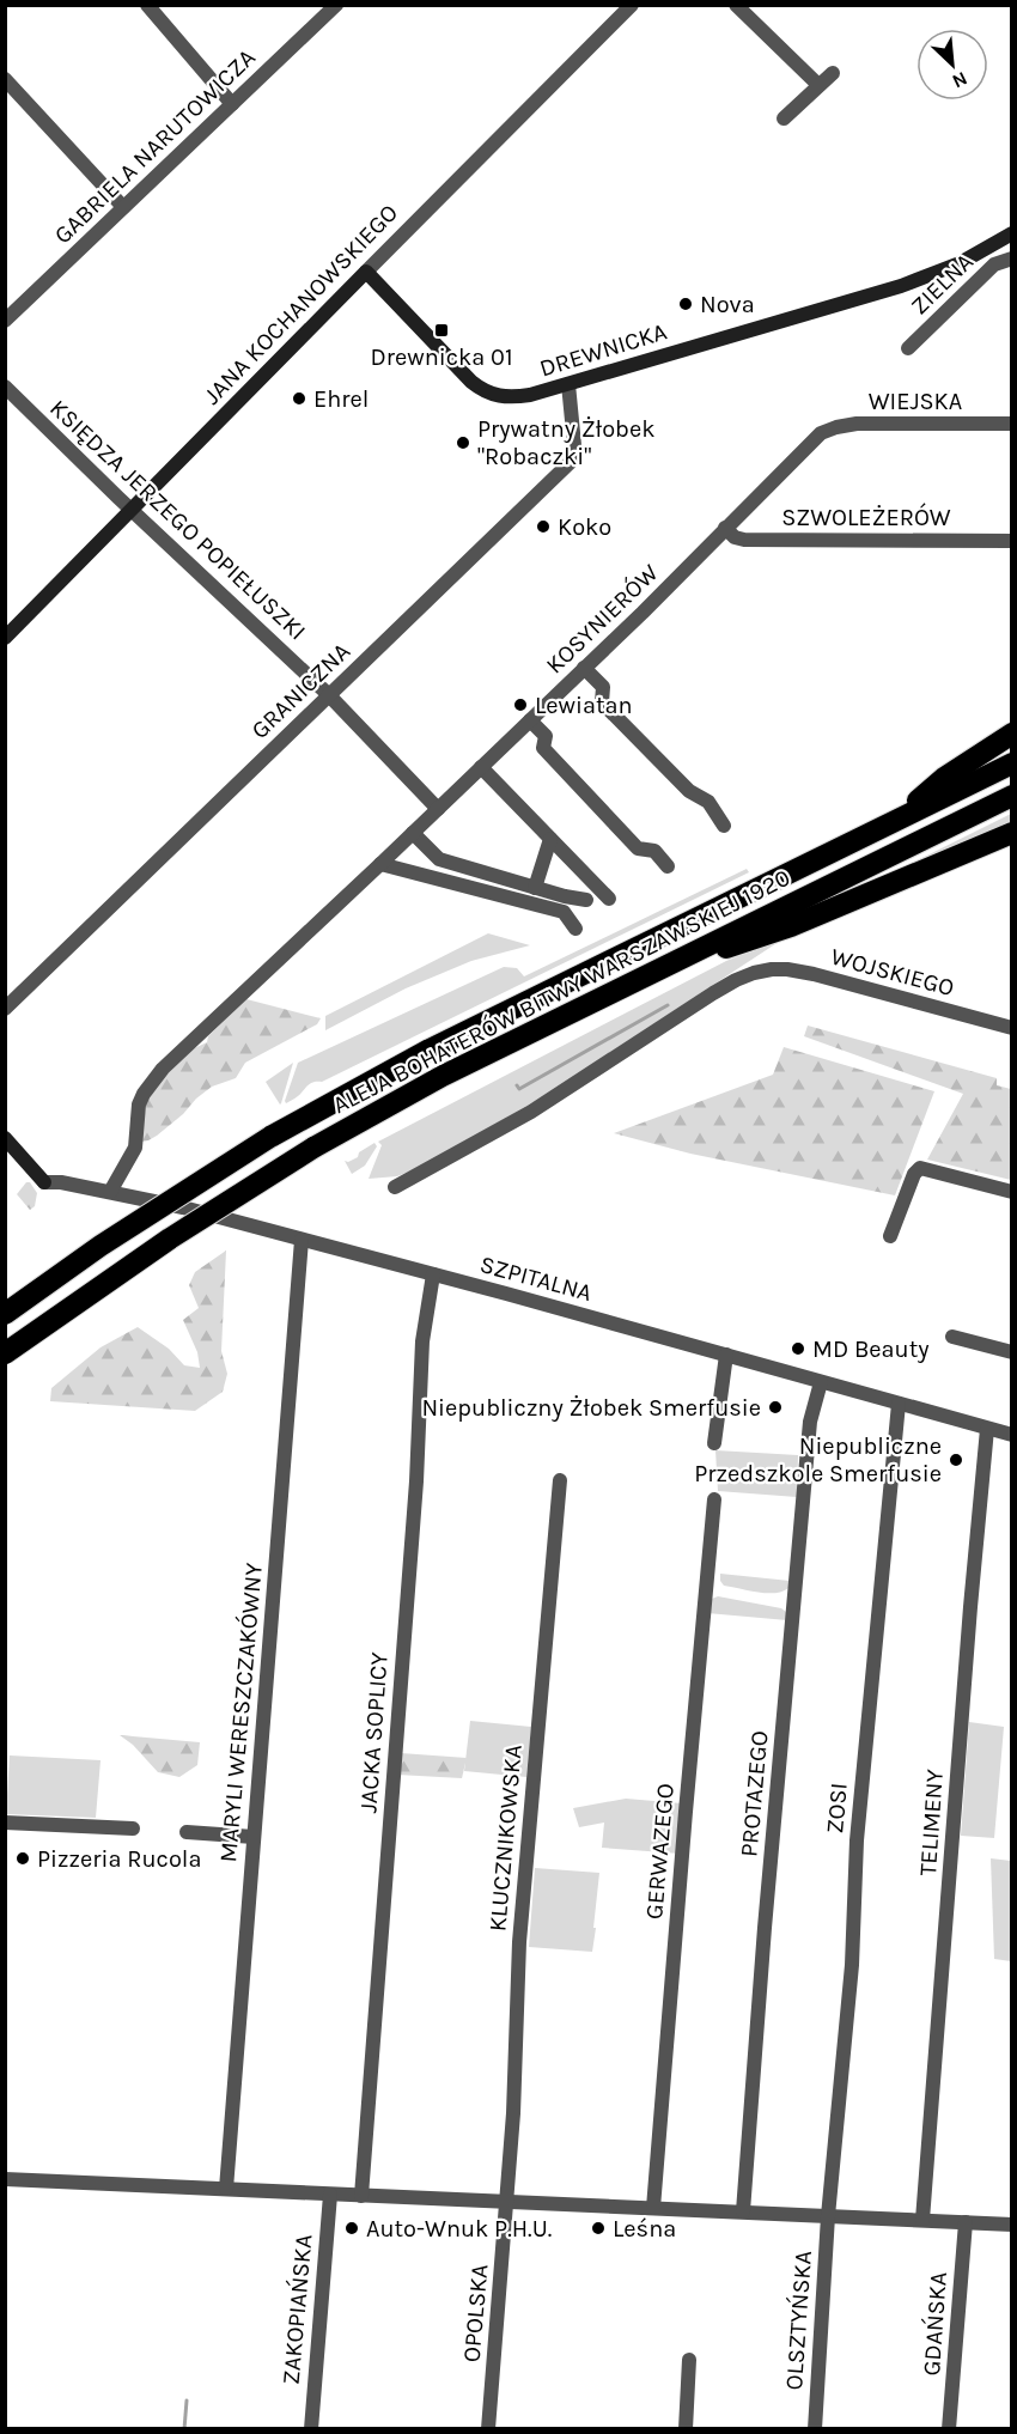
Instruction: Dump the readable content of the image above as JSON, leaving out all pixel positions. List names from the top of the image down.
{
  "streets": {
    "highway": ["ALEJA BOHATERÓW BITWY WARSZAWSKIEJ 1920"],
    "street": [
      "GABRIELA NARUTOWICZA",
      "ZIELNA",
      "JANA KOCHANOWSKIEGO",
      "DREWNICKA",
      "WIEJSKA",
      "SZWOLEŻERÓW",
      "KSIĘDZA JERZEGO POPIEŁUSZKI",
      "KOSYNIERÓW",
      "GRANICZNA",
      "WOJSKIEGO",
      "SZPITALNA",
      "MARYLI WERESZCZAKÓWNY",
      "JACKA SOPLICY",
      "PROTAZEGO",
      "ZOSI",
      "TELIMENY",
      "KLUCZNIKOWSKA",
      "GERWAZEGO",
      "ZAKOPIAŃSKA",
      "OPOLSKA",
      "OLSZTYŃSKA",
      "GDAŃSKA"
    ]
  },
  "crossings": [
    ["JANA KOCHANOWSKIEGO", "DREWNICKA"],
    ["JANA KOCHANOWSKIEGO", "KSIĘDZA JERZEGO POPIEŁUSZKI"],
    ["DREWNICKA", "GRANICZNA"],
    ["WIEJSKA", "KOSYNIERÓW"],
    ["SZWOLEŻERÓW", "KOSYNIERÓW"],
    ["KSIĘDZA JERZEGO POPIEŁUSZKI", "KOSYNIERÓW"],
    ["KSIĘDZA JERZEGO POPIEŁUSZKI", "GRANICZNA"],
    ["KOSYNIERÓW", "SZPITALNA"],
    ["SZPITALNA", "MARYLI WERESZCZAKÓWNY"],
    ["SZPITALNA", "JACKA SOPLICY"],
    ["SZPITALNA", "PROTAZEGO"],
    ["SZPITALNA", "ZOSI"],
    ["SZPITALNA", "TELIMENY"],
    ["ZOSI", "OLSZTYŃSKA"],
    ["KLUCZNIKOWSKA", "OPOLSKA"]
  ],
  "places": {
    "other": [
      "Nova",
      "Ehrel",
      "Prywatny Żłobek \"Robaczki\"",
      "Koko",
      "Lewiatan",
      "MD Beauty",
      "Niepubliczny Żłobek Smerfusie",
      "Niepubliczne Przedszkole Smerfusie",
      "Pizzeria Rucola",
      "Auto-Wnuk P.H.U.",
      "Leśna"
    ],
    "transit": ["Drewnicka 01"]
  },
  "north": "bottom right"
}
